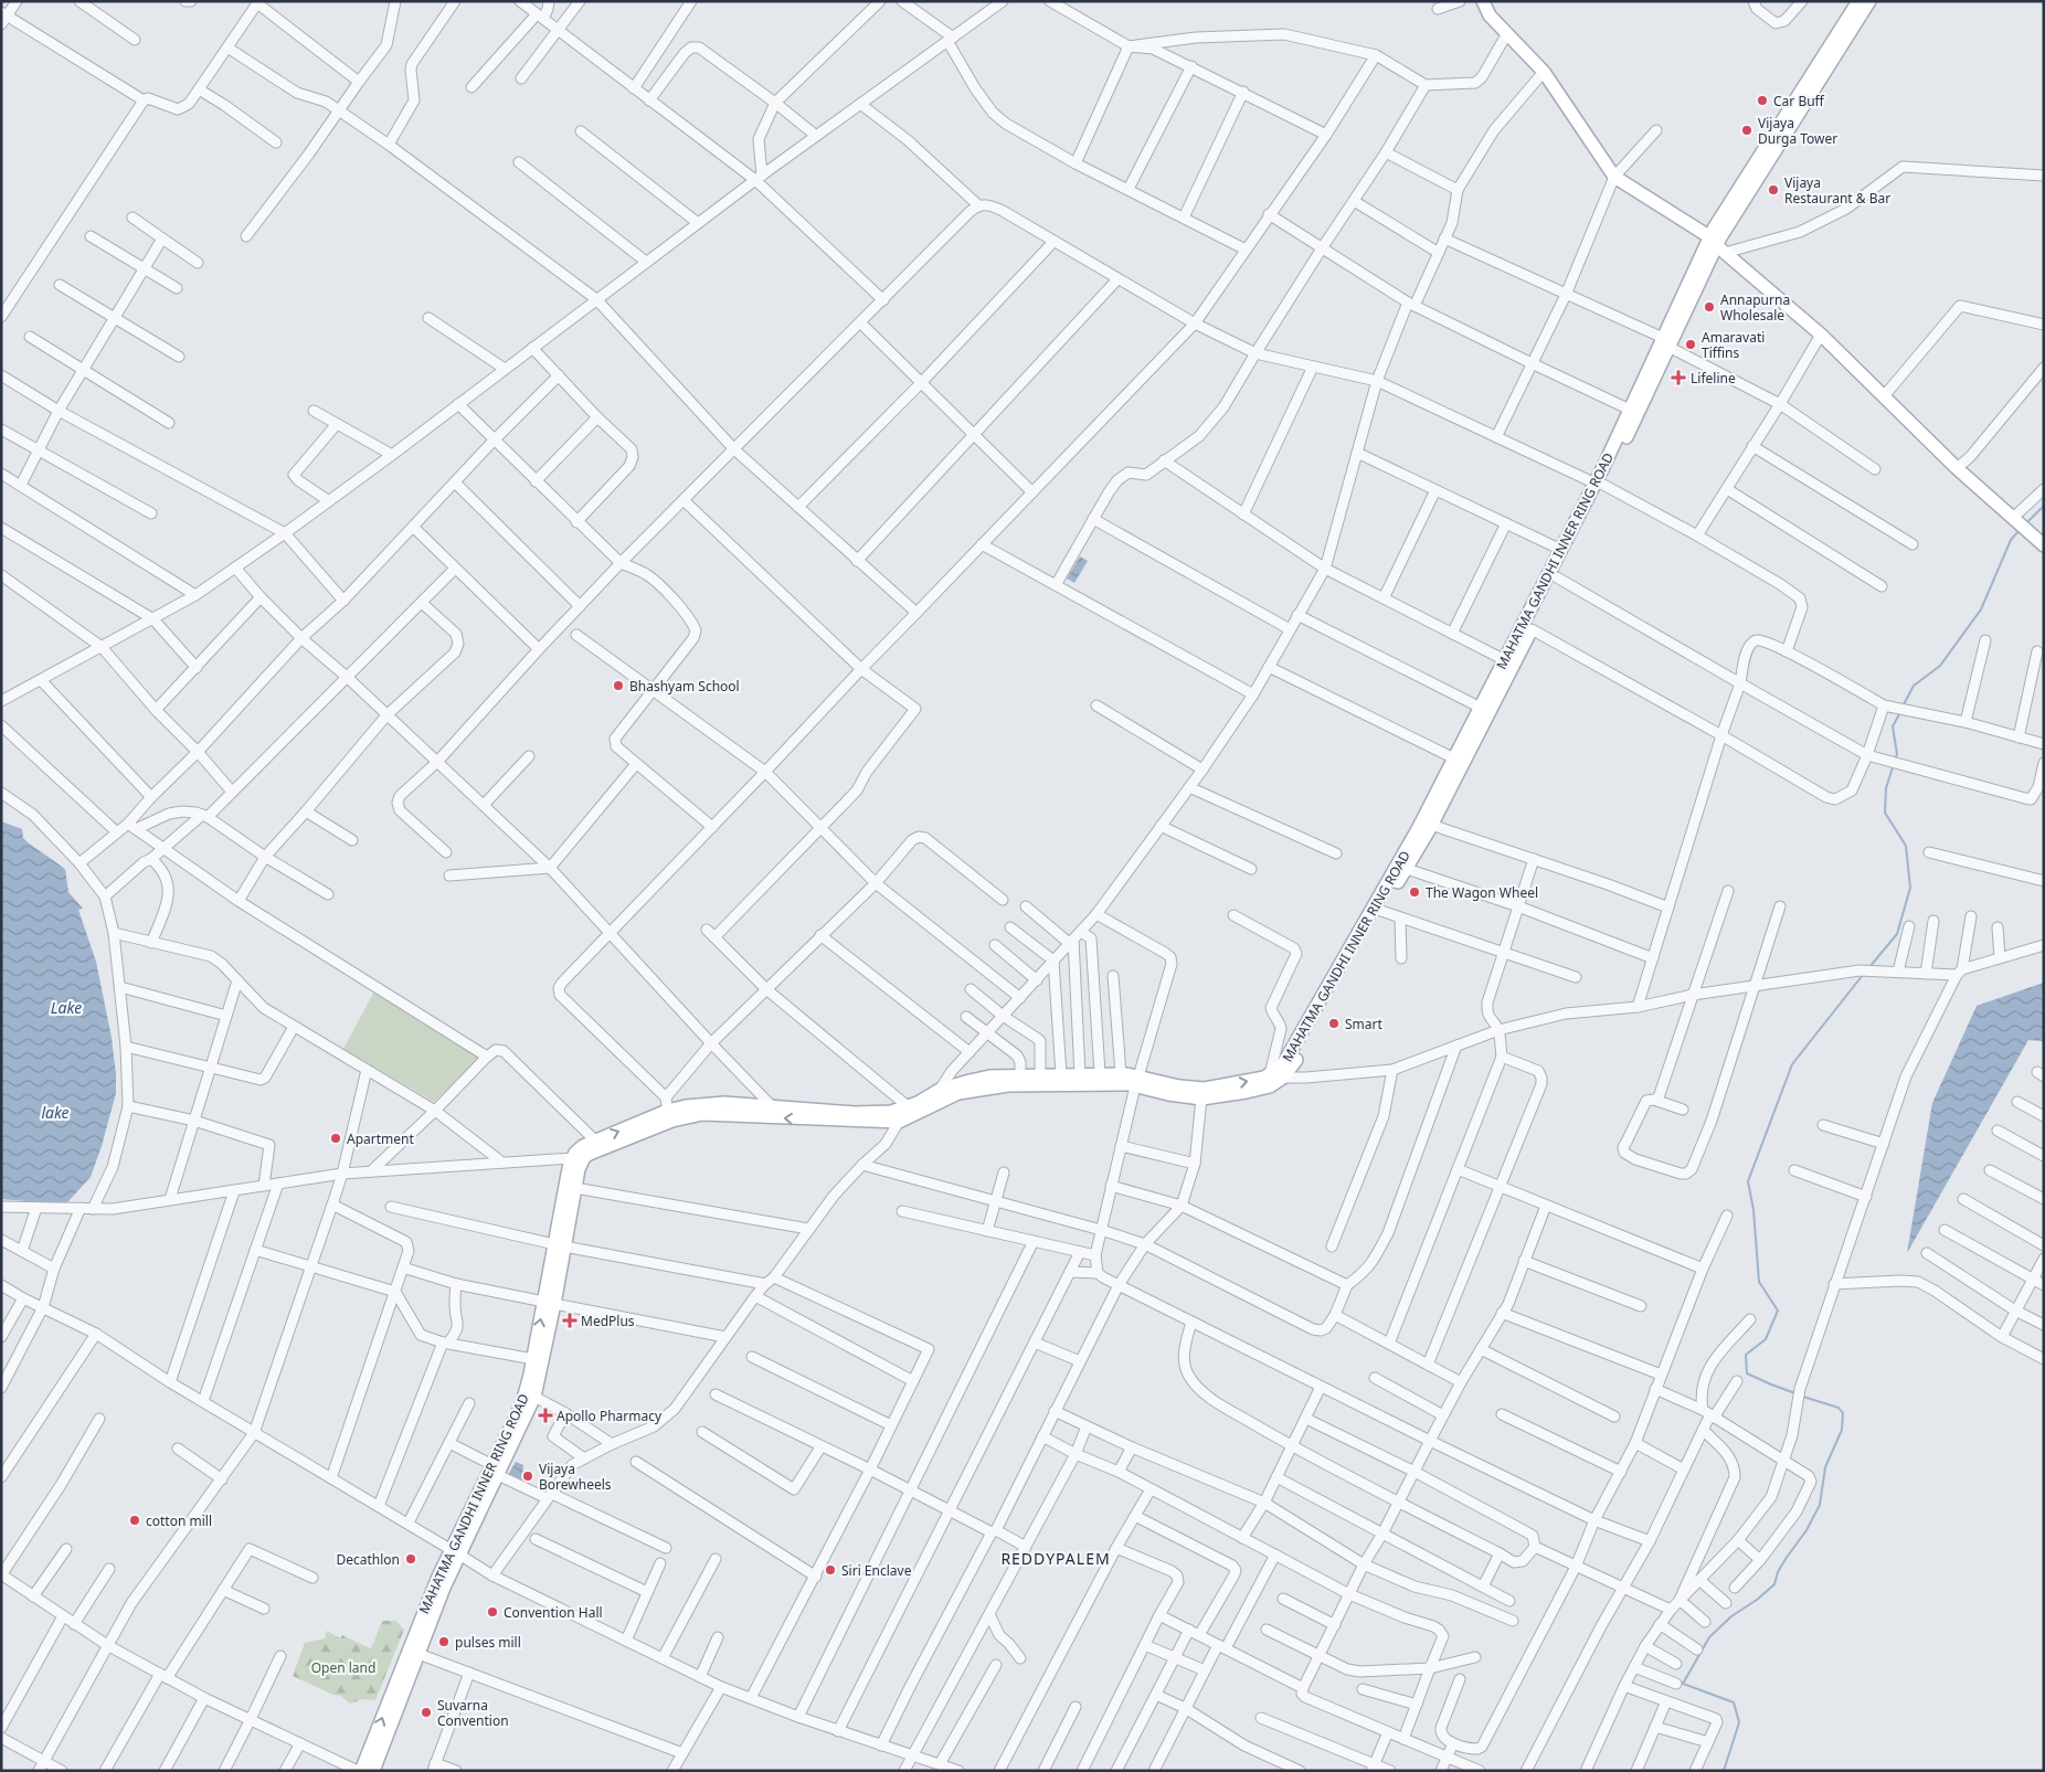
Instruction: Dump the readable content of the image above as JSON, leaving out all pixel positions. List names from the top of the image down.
{
  "streets": {
    "main road": ["MAHATMA GANDHI INNER RING ROAD"]
  },
  "districts": ["REDDYPALEM"],
  "water": ["Lake", "lake"],
  "parks": ["Open land"],
  "places": {
    "other": [
      "Car Buff",
      "Vijaya Durga Tower",
      "Vijaya Restaurant & Bar",
      "Annapurna Wholesale",
      "Amaravati Tiffins",
      "Bhashyam School",
      "The Wagon Wheel",
      "Smart",
      "Apartment",
      "Vijaya Borewheels",
      "cotton mill",
      "Decathlon",
      "Siri Enclave",
      "Convention Hall",
      "pulses mill",
      "Suvarna Convention"
    ],
    "health": ["Lifeline", "MedPlus", "Apollo Pharmacy"]
  }
}
